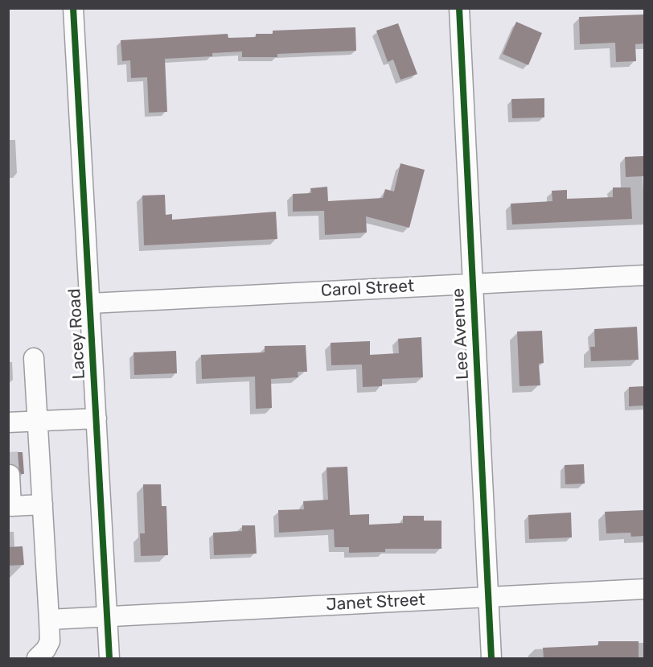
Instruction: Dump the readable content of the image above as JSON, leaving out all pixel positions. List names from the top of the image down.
{
  "streets": {
    "street": [
      "Carol Street",
      "Lacey Road",
      "Lee Avenue",
      "Janet Street"
    ]
  },
  "crossings": [
    ["Carol Street", "Lacey Road"],
    ["Carol Street", "Lee Avenue"],
    ["Lacey Road", "Janet Street"],
    ["Lee Avenue", "Janet Street"]
  ]
}
